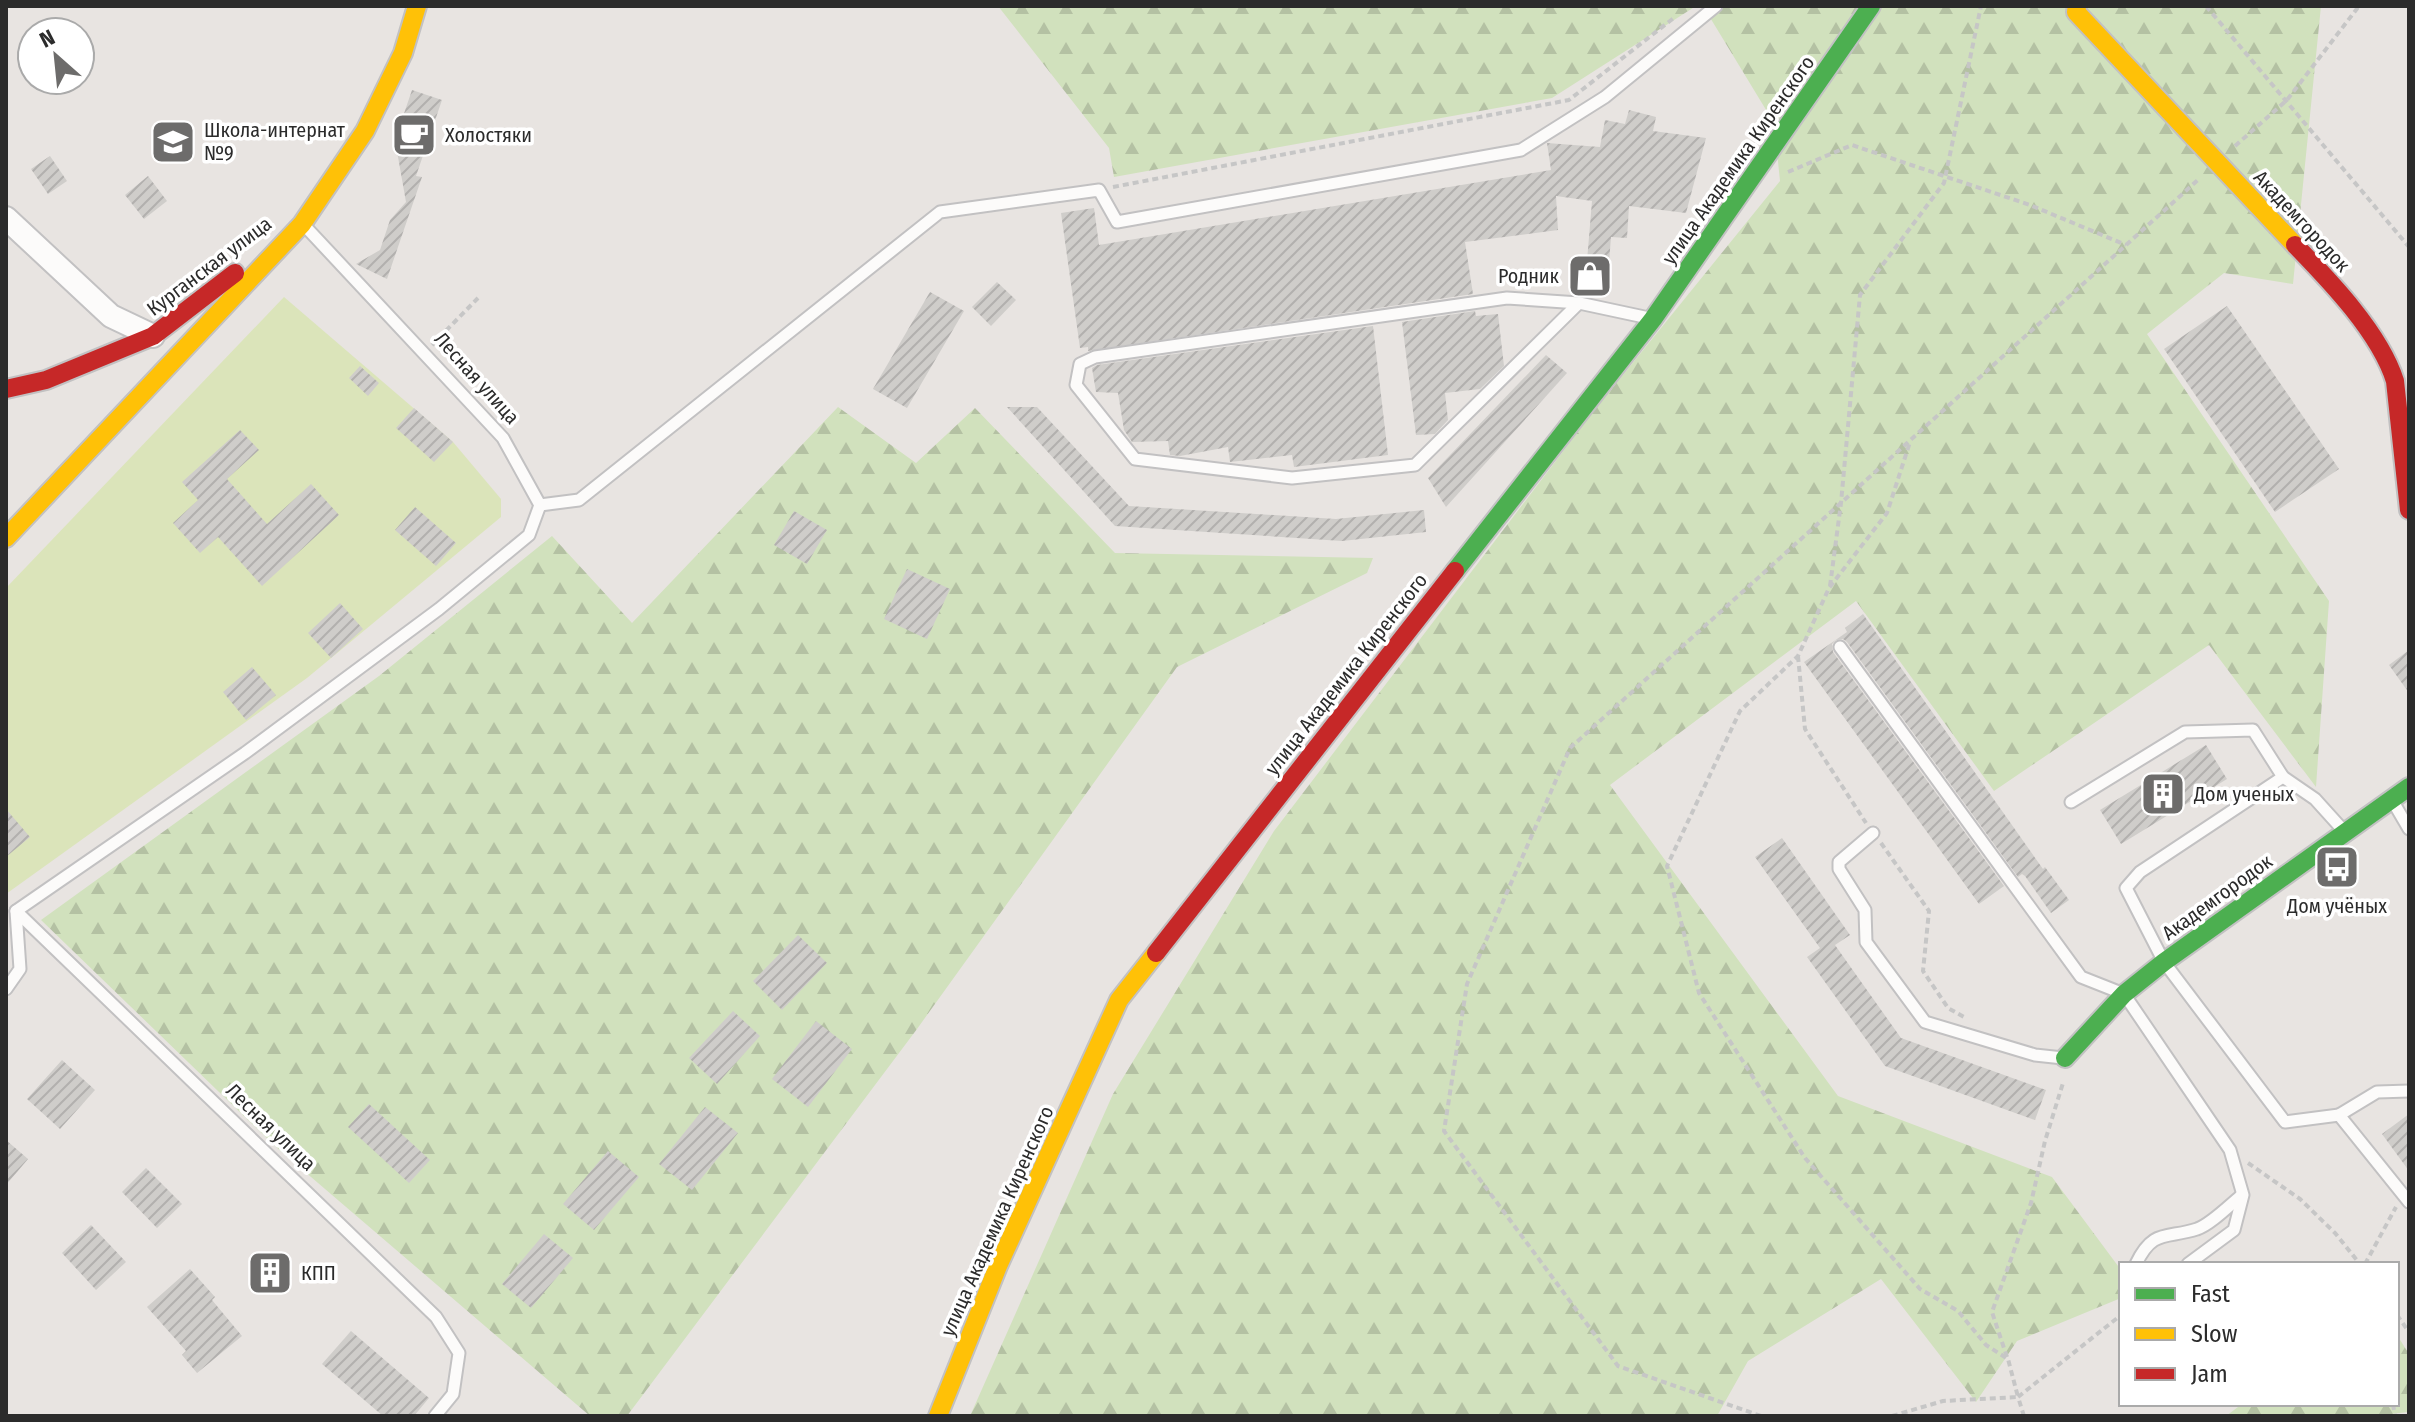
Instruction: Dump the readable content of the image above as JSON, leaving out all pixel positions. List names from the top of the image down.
{
  "streets": {
    "main road": ["улица Академика Киренского", "Академгородок", "Курганская улица"],
    "lane": ["Лесная улица"]
  },
  "crossings": [
    ["Курганская улица", "Лесная улица"]
  ],
  "places": {
    "cafe": ["Холостяки"],
    "school or university": ["Школа-интернат №9"],
    "shop": ["Родник"],
    "building": ["Дом ученых", "КПП"],
    "bus stop": ["Дом учёных"]
  },
  "legend": ["Fast", "Slow", "Jam"],
  "north": "top left"
}
